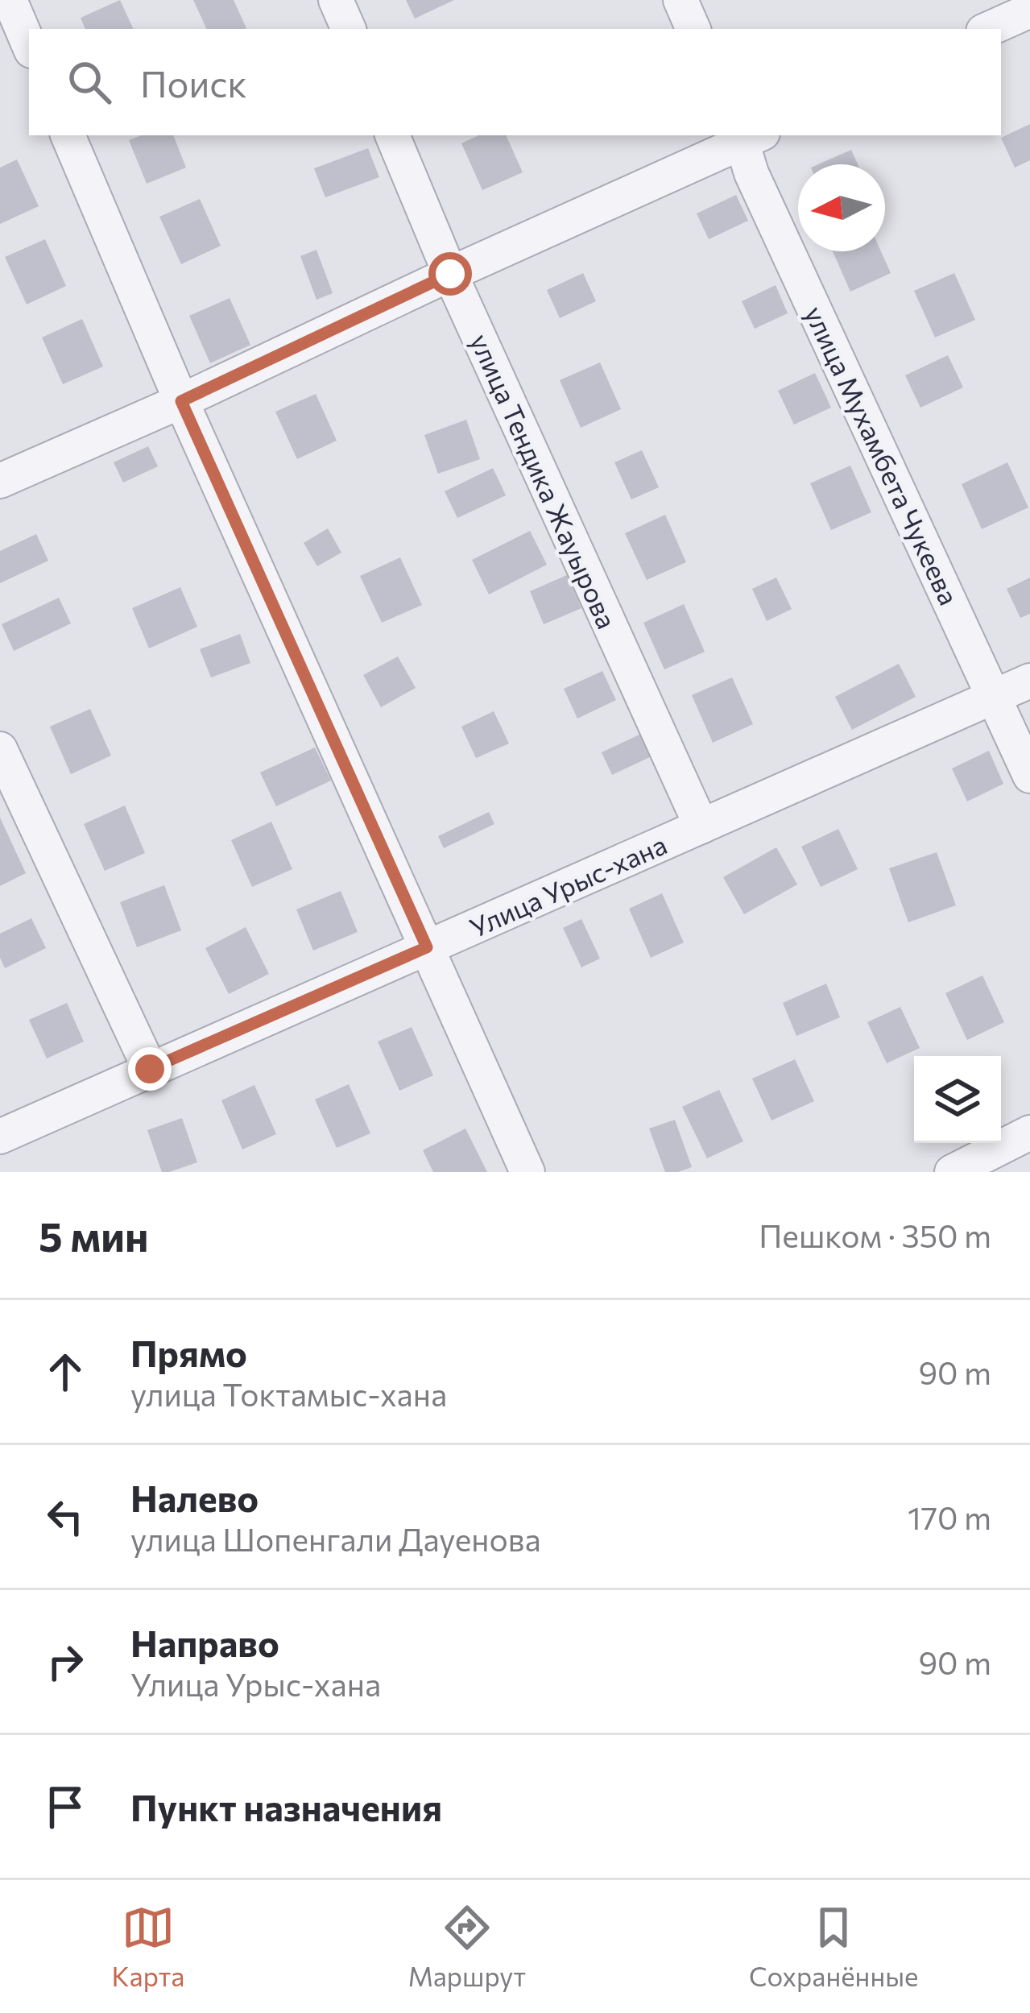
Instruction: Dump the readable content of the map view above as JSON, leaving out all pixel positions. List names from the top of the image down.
{
  "streets": {
    "street": ["улица Мухамбета Чукеева", "улица Тендика Жауырова", "Улица Урыс-хана"]
  },
  "crossings": [
    ["улица Мухамбета Чукеева", "Улица Урыс-хана"],
    ["улица Тендика Жауырова", "Улица Урыс-хана"]
  ],
  "north": "left",
  "page": {
    "search": "Поиск",
    "heading": ["5 мин", "Пешком · 350 m"],
    "list": [
      ["Прямо", "улица Токтамыс-хана", "90 m"],
      ["Налево", "улица Шопенгали Дауенова", "170 m"],
      ["Направо", "Улица Урыс-хана", "90 m"],
      "Пункт назначения"
    ],
    "nav": ["Карта", "Маршрут", "Сохранённые"]
  }
}
